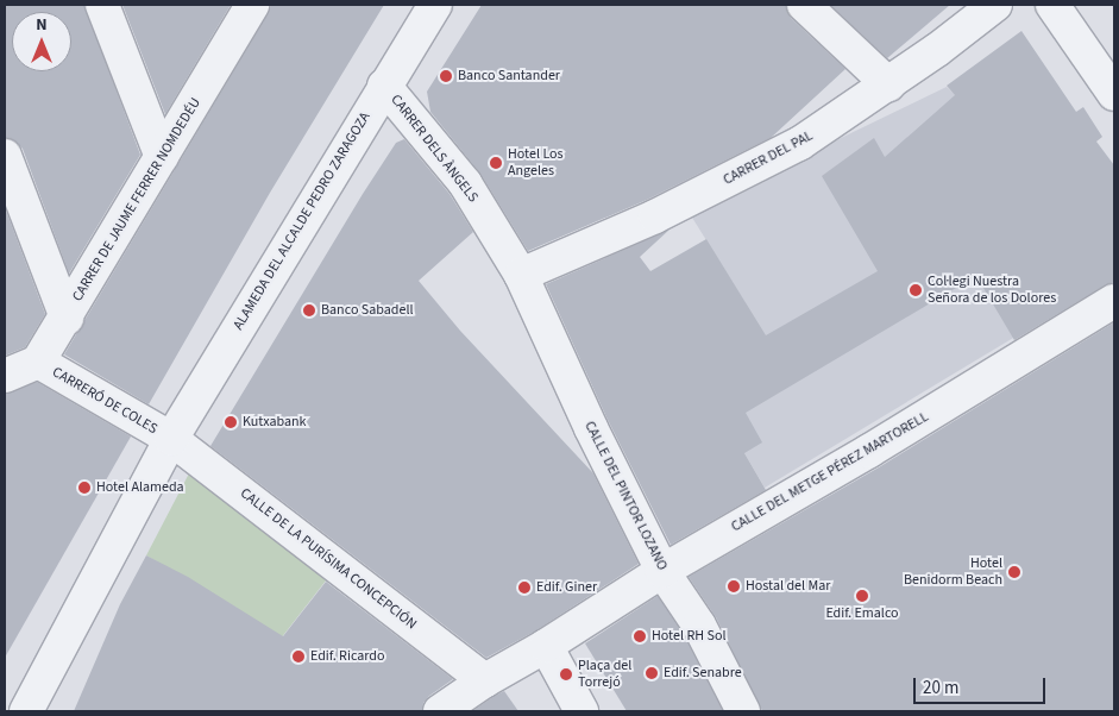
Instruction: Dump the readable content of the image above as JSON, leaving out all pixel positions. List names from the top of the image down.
{
  "streets": {
    "street": [
      "CARRER DELS ÀNGELS",
      "CARRER DEL PAL",
      "CARRER DE JAUME FERRER NOMDEDÉU",
      "ALAMEDA DEL ALCALDE PEDRO ZARAGOZA",
      "CARRERÓ DE COLES",
      "CALLE DEL METGE PÉREZ MARTORELL",
      "CALLE DEL PINTOR LOZANO",
      "CALLE DE LA PURÍSIMA CONCEPCIÓN"
    ]
  },
  "crossings": [
    ["CARRER DELS ÀNGELS", "CARRER DEL PAL"],
    ["CARRER DELS ÀNGELS", "ALAMEDA DEL ALCALDE PEDRO ZARAGOZA"],
    ["CARRER DELS ÀNGELS", "CALLE DEL PINTOR LOZANO"],
    ["CARRER DEL PAL", "CALLE DEL PINTOR LOZANO"],
    ["CARRER DE JAUME FERRER NOMDEDÉU", "CARRERÓ DE COLES"],
    ["ALAMEDA DEL ALCALDE PEDRO ZARAGOZA", "CARRERÓ DE COLES"],
    ["ALAMEDA DEL ALCALDE PEDRO ZARAGOZA", "CALLE DE LA PURÍSIMA CONCEPCIÓN"],
    ["CARRERÓ DE COLES", "CALLE DE LA PURÍSIMA CONCEPCIÓN"],
    ["CALLE DEL METGE PÉREZ MARTORELL", "CALLE DEL PINTOR LOZANO"],
    ["CALLE DEL METGE PÉREZ MARTORELL", "CALLE DE LA PURÍSIMA CONCEPCIÓN"]
  ],
  "places": [
    "Banco Santander",
    "Hotel Los Angeles",
    "Col·legi Nuestra Señora de los Dolores",
    "Banco Sabadell",
    "Kutxabank",
    "Hotel Alameda",
    "Hotel Benidorm Beach",
    "Hostal del Mar",
    "Edif. Giner",
    "Edif. Emalco",
    "Hotel RH Sol",
    "Edif. Ricardo",
    "Edif. Senabre",
    "Plaça del Torrejó"
  ],
  "scale_bar": "20 m",
  "north": "top"
}
